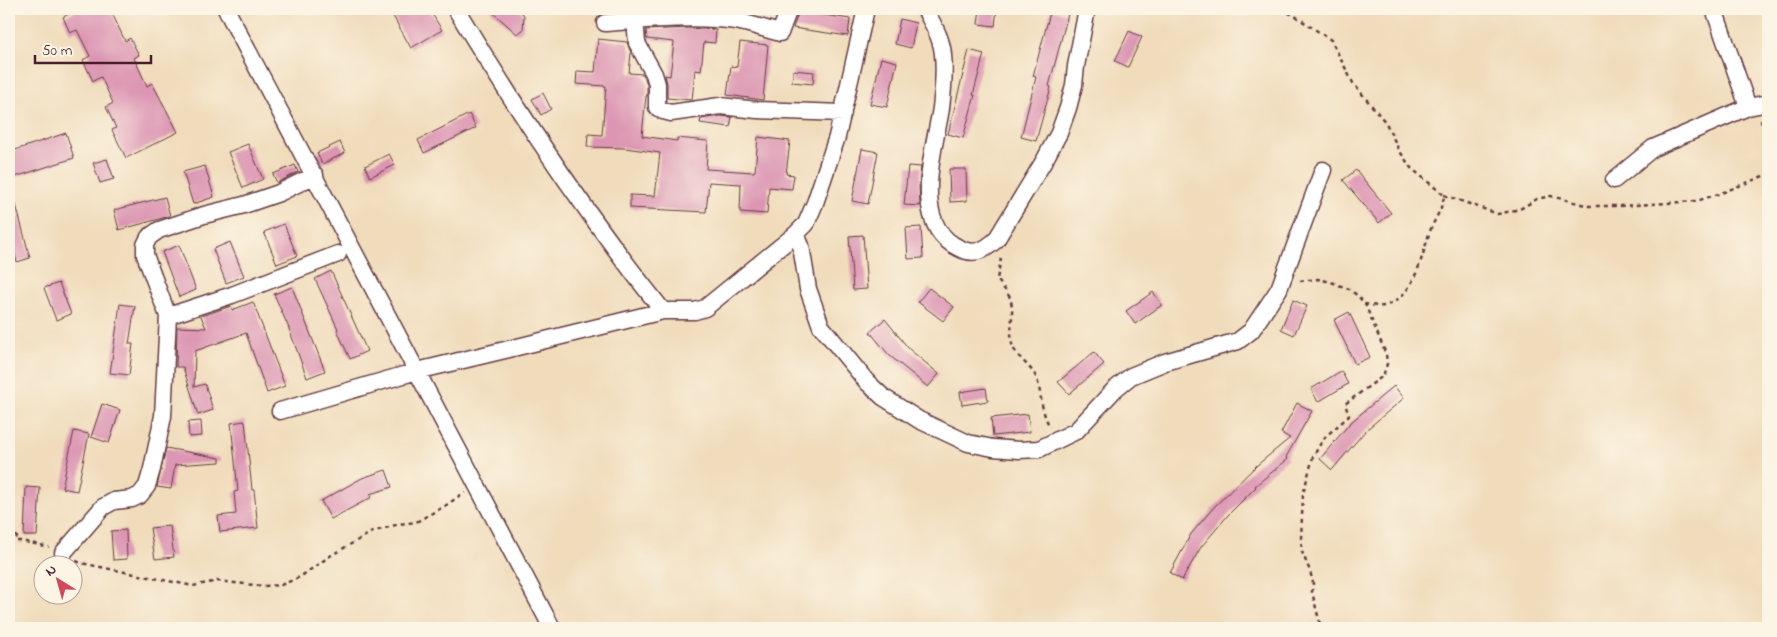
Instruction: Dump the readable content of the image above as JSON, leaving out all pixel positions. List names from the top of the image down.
{
  "scale_bar": "50 m",
  "north": "top left"
}
